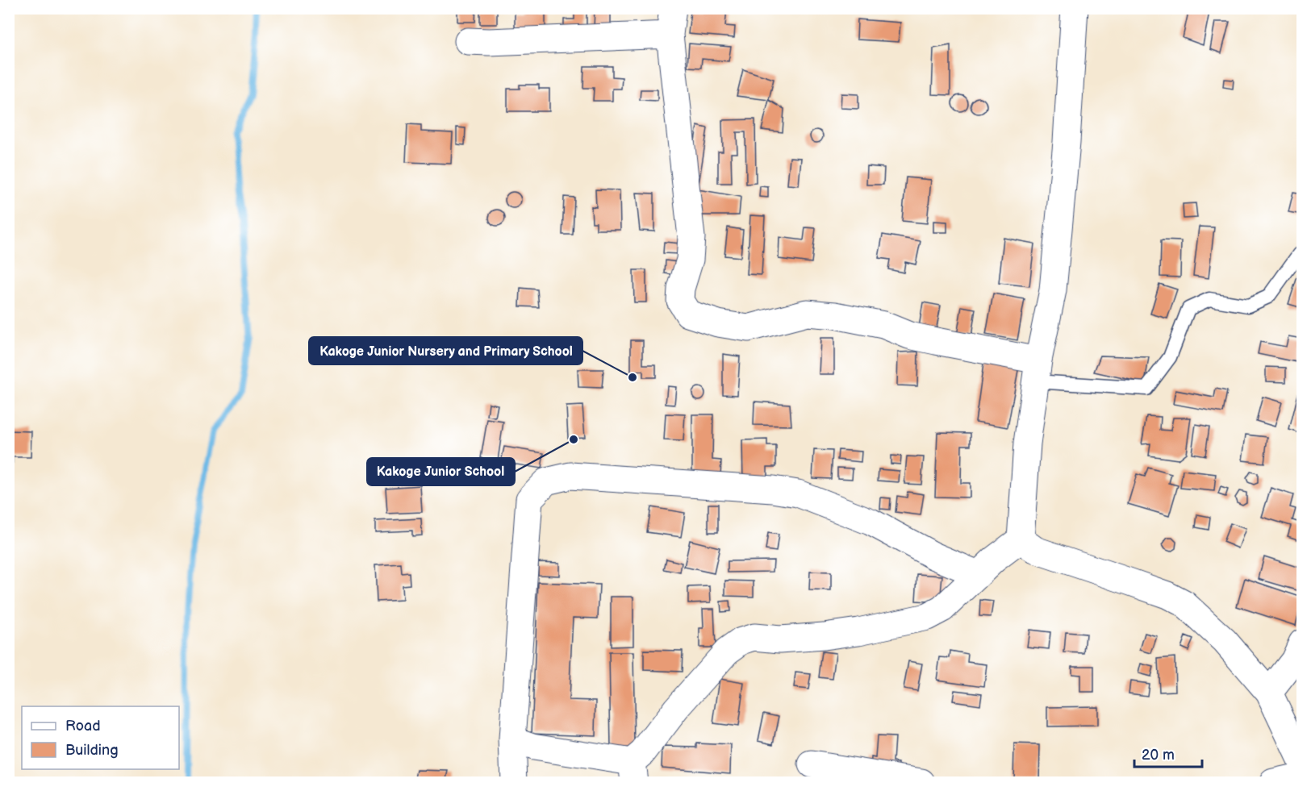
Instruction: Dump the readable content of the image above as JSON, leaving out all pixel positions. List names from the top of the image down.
{
  "places": ["Kakoge Junior Nursery and Primary School", "Kakoge Junior School"],
  "legend": ["Road", "Building"],
  "scale_bar": "20 m"
}
